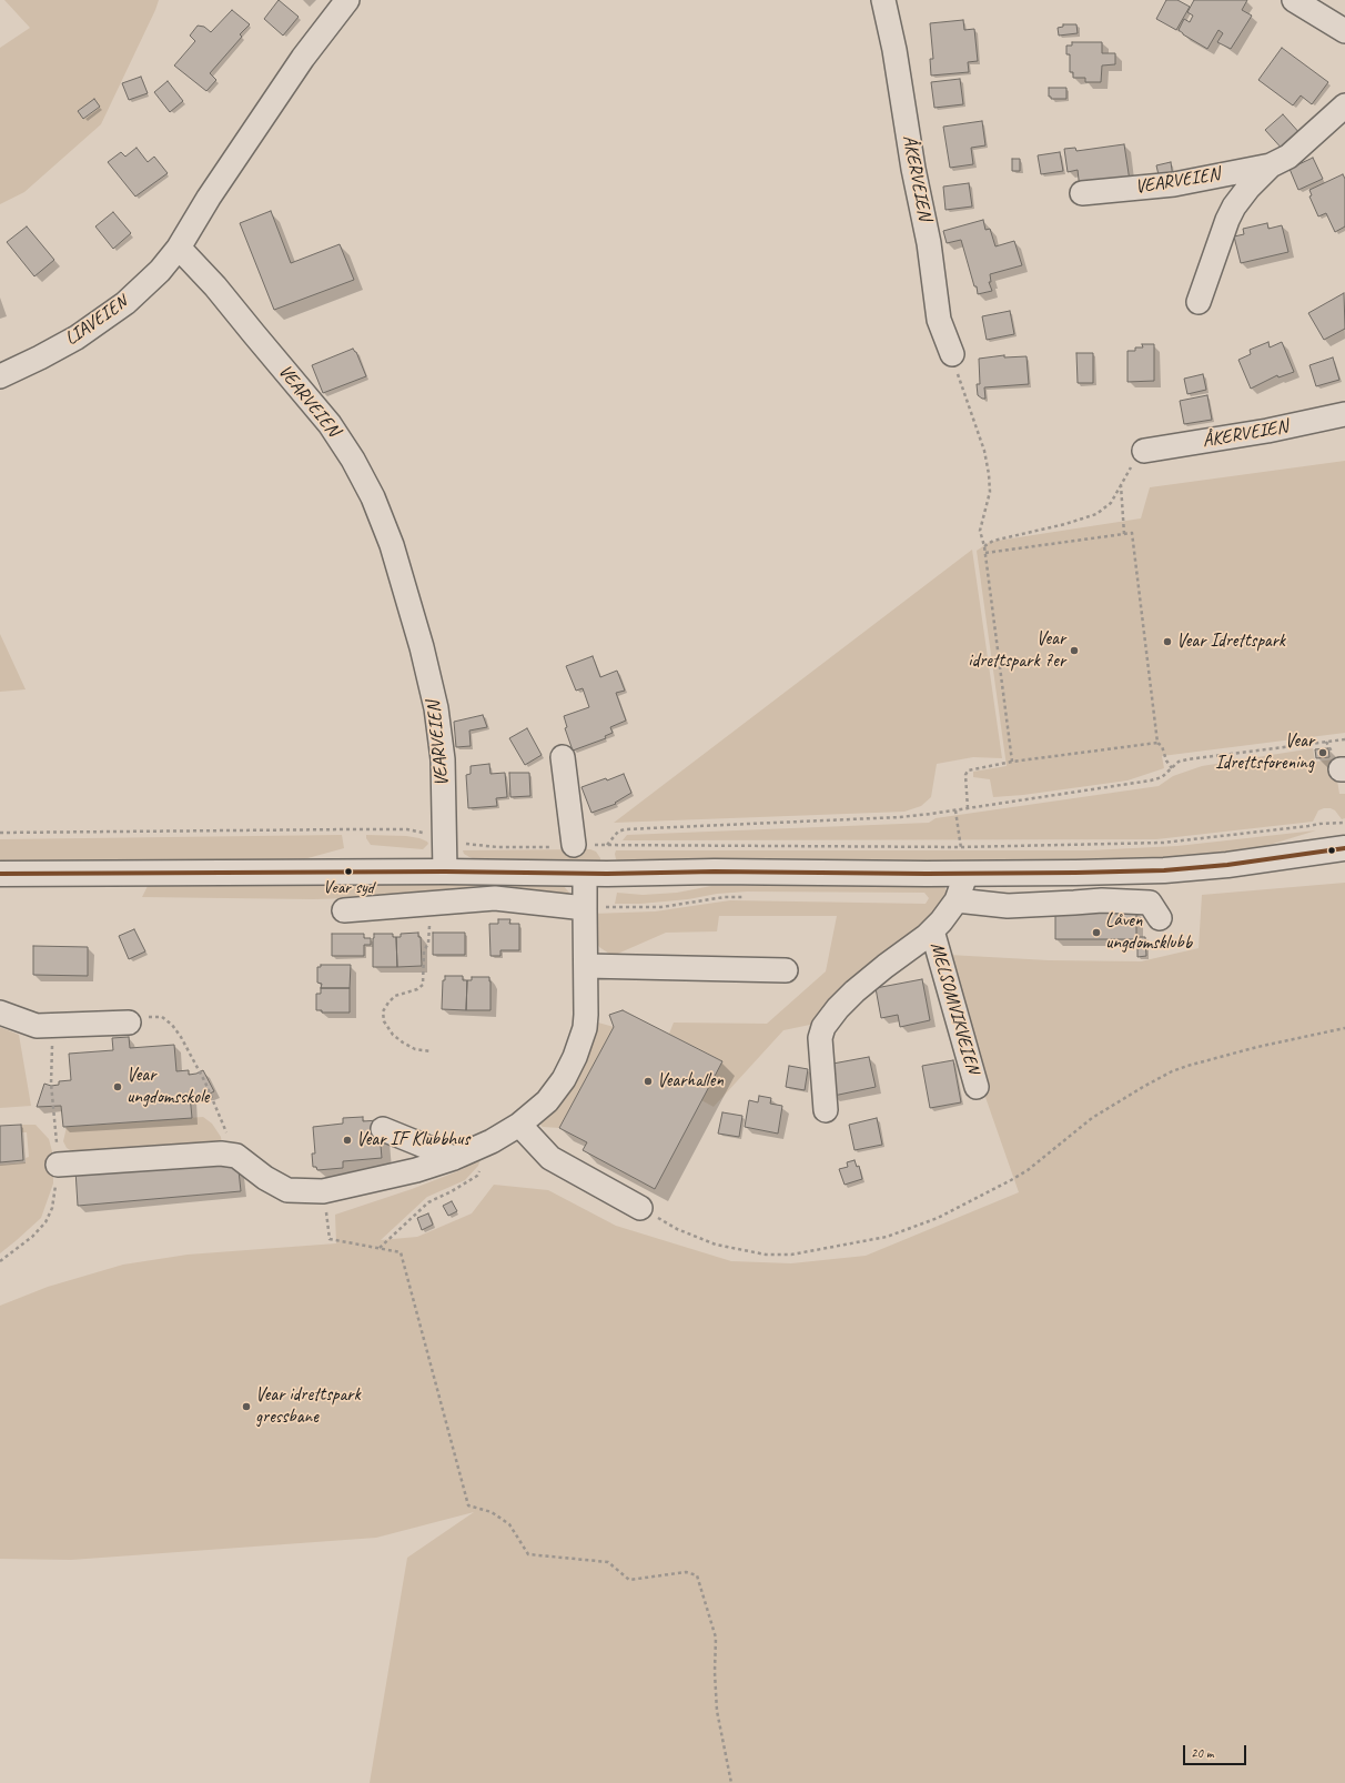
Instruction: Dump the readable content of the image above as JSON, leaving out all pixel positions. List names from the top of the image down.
{
  "streets": {
    "street": [
      "ÅKERVEIEN",
      "VEARVEIEN",
      "LIAVEIEN",
      "MELSOMVIKVEIEN"
    ]
  },
  "crossings": [
    ["VEARVEIEN", "LIAVEIEN"]
  ],
  "places": [
    "Vear Idrettspark",
    "Vear idrettspark 7er",
    "Vear Idrettsforening",
    "Vear syd",
    "Låven ungdomsklubb",
    "Vearhallen",
    "Vear ungdomsskole",
    "Vear IF Klubbhus",
    "Vear idrettspark gressbane"
  ],
  "scale_bar": "20 m"
}
